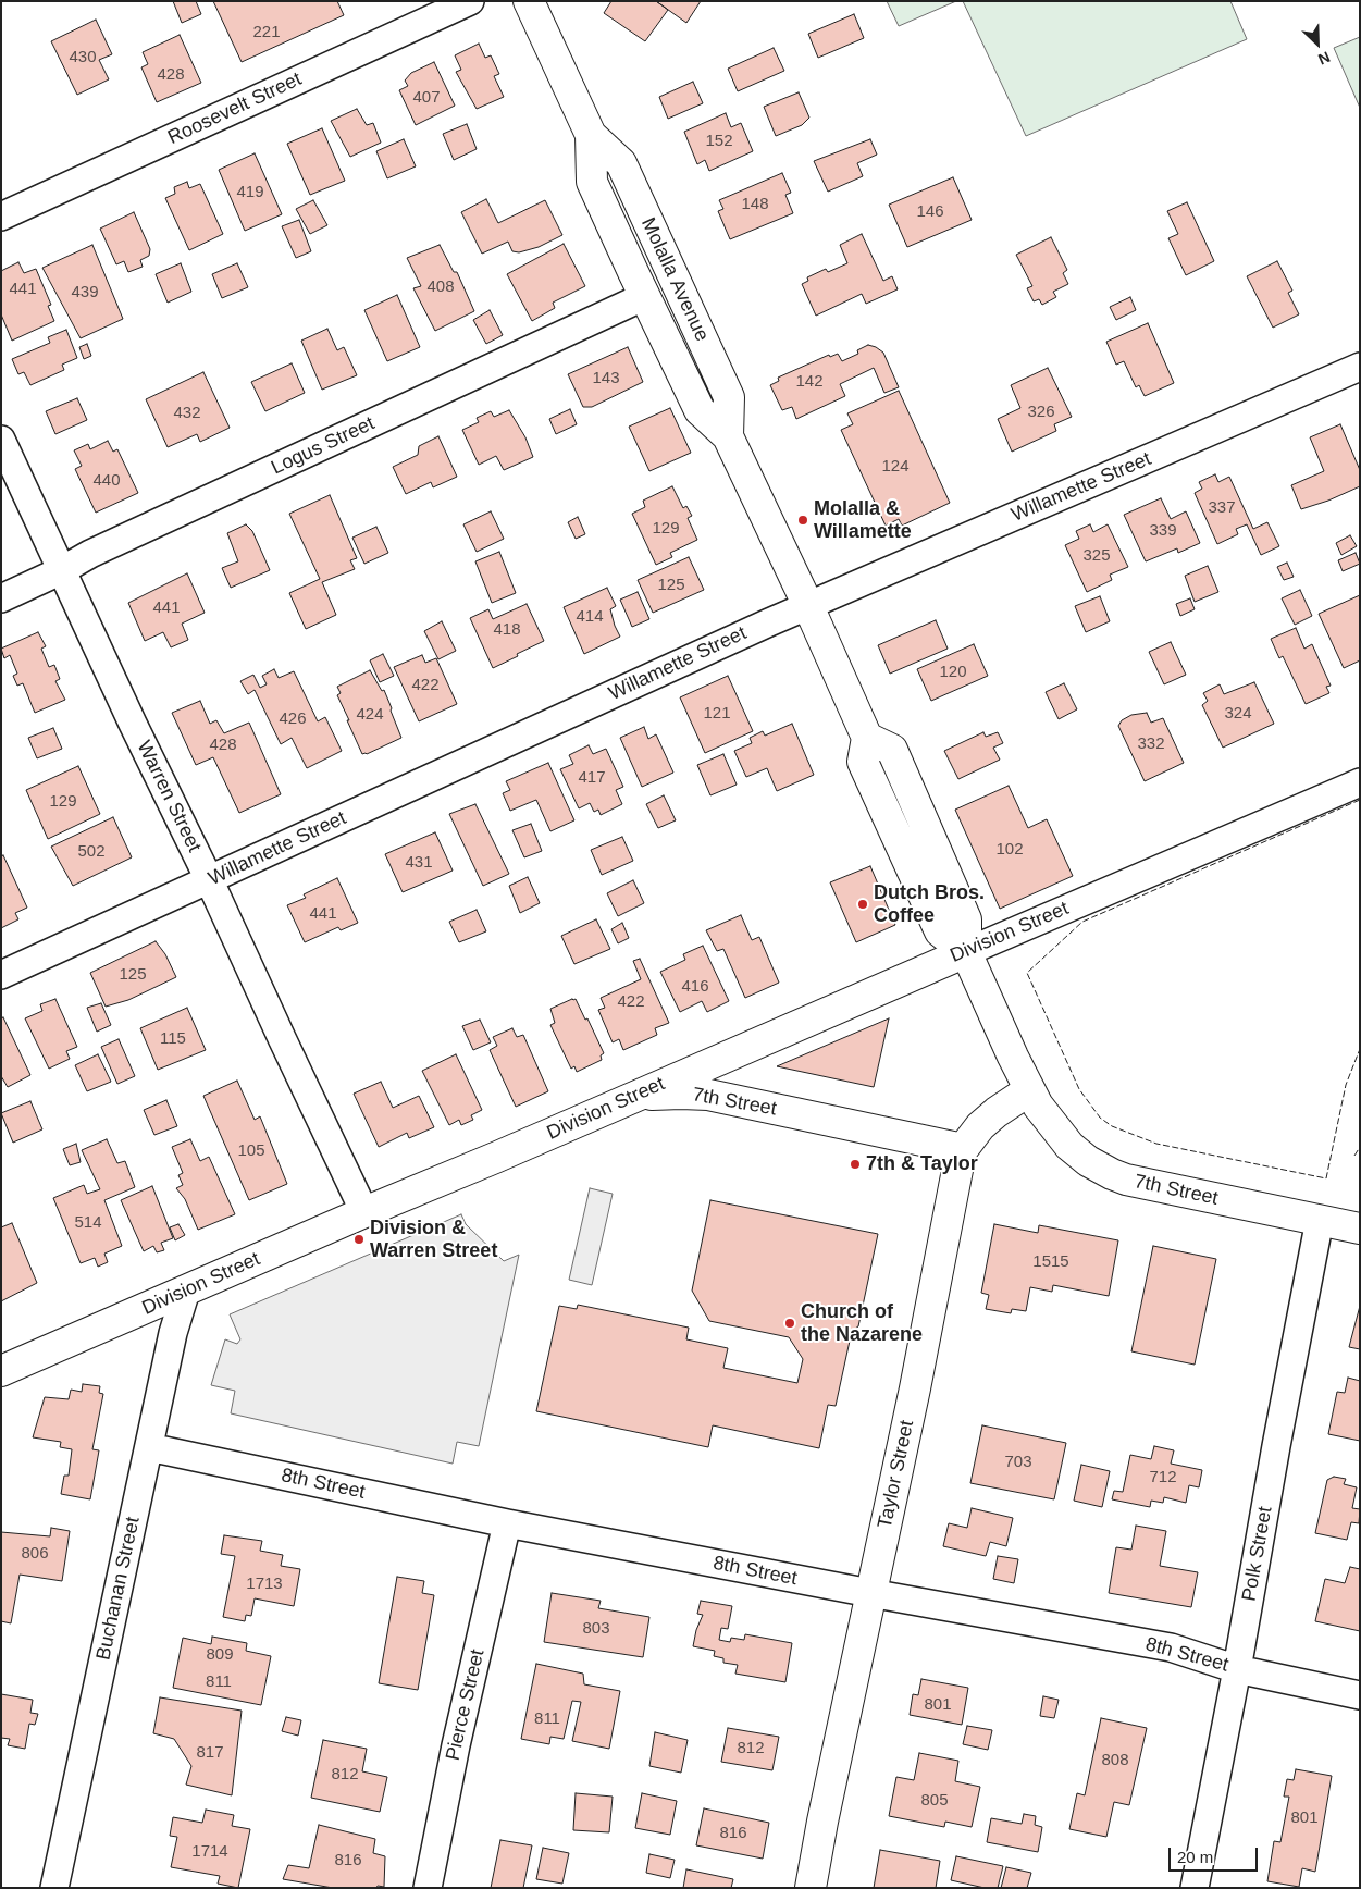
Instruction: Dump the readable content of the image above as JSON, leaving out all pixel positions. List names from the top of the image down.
{
  "streets": {
    "street": [
      "Roosevelt Street",
      "Molalla Avenue",
      "Logus Street",
      "Willamette Street",
      "Warren Street",
      "Division Street",
      "7th Street",
      "Taylor Street",
      "8th Street",
      "Polk Street",
      "Buchanan Street",
      "Pierce Street"
    ]
  },
  "crossings": [
    ["Molalla Avenue", "Logus Street"],
    ["Molalla Avenue", "Willamette Street"],
    ["Molalla Avenue", "Division Street"],
    ["Molalla Avenue", "7th Street"],
    ["Molalla Avenue", "Taylor Street"],
    ["Logus Street", "Warren Street"],
    ["Willamette Street", "Warren Street"],
    ["Warren Street", "Division Street"],
    ["Division Street", "7th Street"],
    ["Division Street", "Buchanan Street"],
    ["7th Street", "Taylor Street"],
    ["7th Street", "Polk Street"],
    ["Taylor Street", "8th Street"],
    ["8th Street", "Polk Street"],
    ["8th Street", "Buchanan Street"],
    ["8th Street", "Pierce Street"]
  ],
  "places": [
    "Molalla & Willamette",
    "Dutch Bros. Coffee",
    "7th & Taylor",
    "Division & Warren Street",
    "Church of the Nazarene"
  ],
  "house_numbers": [
    "221",
    "430",
    "428",
    "407",
    "152",
    "419",
    "148",
    "146",
    "408",
    "441",
    "439",
    "143",
    "142",
    "326",
    "432",
    "124",
    "440",
    "337",
    "129",
    "339",
    "325",
    "125",
    "441",
    "414",
    "418",
    "120",
    "422",
    "121",
    "324",
    "424",
    "426",
    "332",
    "428",
    "417",
    "129",
    "102",
    "502",
    "431",
    "441",
    "125",
    "416",
    "422",
    "115",
    "105",
    "514",
    "1515",
    "703",
    "712",
    "806",
    "1713",
    "803",
    "809",
    "811",
    "801",
    "811",
    "812",
    "817",
    "808",
    "812",
    "805",
    "801",
    "816",
    "1714",
    "816"
  ],
  "scale_bar": "20 m",
  "north": "bottom right"
}
